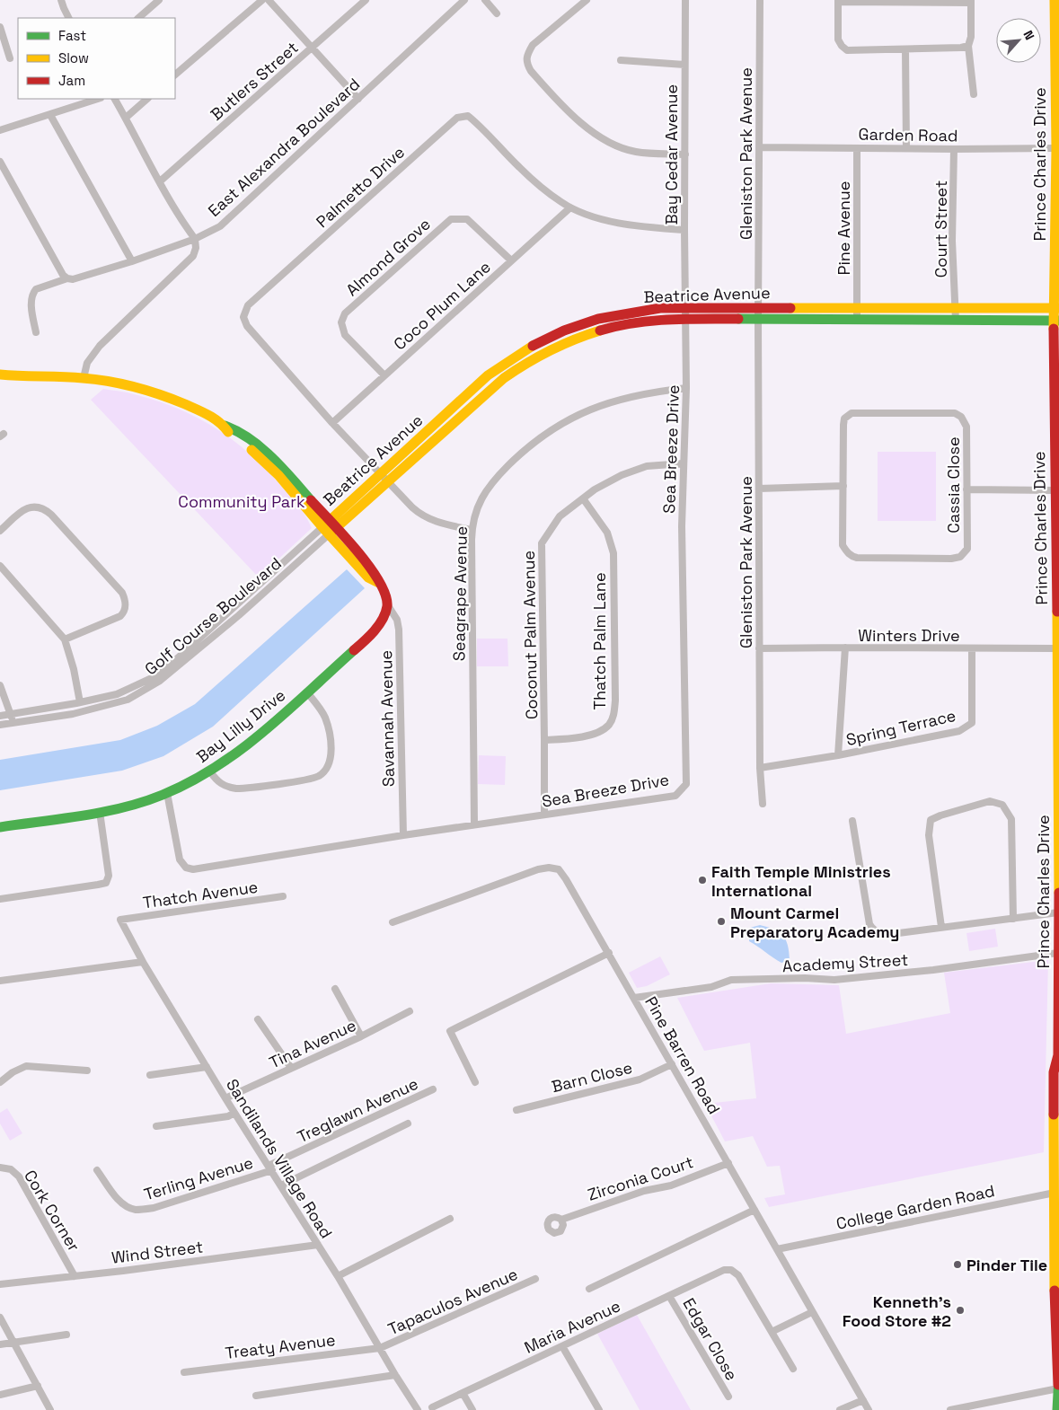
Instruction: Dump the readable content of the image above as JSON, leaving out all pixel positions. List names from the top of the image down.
{
  "streets": {
    "main road": ["Prince Charles Drive", "Beatrice Avenue", "Bay Lilly Drive"],
    "street": [
      "Butlers Street",
      "Garden Road",
      "East Alexandra Boulevard",
      "Gleniston Park Avenue",
      "Bay Cedar Avenue",
      "Palmetto Drive",
      "Pine Avenue",
      "Court Street",
      "Almond Grove",
      "Coco Plum Lane",
      "Sea Breeze Drive",
      "Cassia Close",
      "Seagrape Avenue",
      "Golf Course Boulevard",
      "Coconut Palm Avenue",
      "Winters Drive",
      "Thatch Palm Lane",
      "Savannah Avenue",
      "Spring Terrace",
      "Thatch Avenue",
      "Academy Street",
      "Tina Avenue",
      "Pine Barren Road",
      "Barn Close",
      "Treglawn Avenue",
      "Sandilands Village Road",
      "Terling Avenue",
      "Zirconia Court",
      "College Garden Road",
      "Cork Corner",
      "Wind Street",
      "Tapaculos Avenue",
      "Maria Avenue",
      "Edgar Close",
      "Treaty Avenue"
    ]
  },
  "crossings": [
    ["Garden Road", "Gleniston Park Avenue"],
    ["Garden Road", "Prince Charles Drive"],
    ["Garden Road", "Pine Avenue"],
    ["Garden Road", "Court Street"],
    ["Gleniston Park Avenue", "Beatrice Avenue"],
    ["Gleniston Park Avenue", "Winters Drive"],
    ["Gleniston Park Avenue", "Spring Terrace"],
    ["Bay Cedar Avenue", "Palmetto Drive"],
    ["Bay Cedar Avenue", "Beatrice Avenue"],
    ["Bay Cedar Avenue", "Sea Breeze Drive"],
    ["Prince Charles Drive", "Beatrice Avenue"],
    ["Prince Charles Drive", "Winters Drive"],
    ["Prince Charles Drive", "Academy Street"],
    ["Prince Charles Drive", "College Garden Road"],
    ["Palmetto Drive", "Beatrice Avenue"],
    ["Palmetto Drive", "Coco Plum Lane"],
    ["Palmetto Drive", "Seagrape Avenue"],
    ["Pine Avenue", "Beatrice Avenue"],
    ["Court Street", "Beatrice Avenue"],
    ["Almond Grove", "Coco Plum Lane"],
    ["Beatrice Avenue", "Sea Breeze Drive"],
    ["Beatrice Avenue", "Golf Course Boulevard"],
    ["Sea Breeze Drive", "Seagrape Avenue"],
    ["Sea Breeze Drive", "Coconut Palm Avenue"],
    ["Sea Breeze Drive", "Savannah Avenue"],
    ["Sea Breeze Drive", "Bay Lilly Drive"],
    ["Coconut Palm Avenue", "Thatch Palm Lane"],
    ["Winters Drive", "Spring Terrace"],
    ["Savannah Avenue", "Bay Lilly Drive"],
    ["Thatch Avenue", "Sandilands Village Road"],
    ["Academy Street", "Pine Barren Road"],
    ["Tina Avenue", "Sandilands Village Road"],
    ["Pine Barren Road", "Barn Close"],
    ["Pine Barren Road", "Zirconia Court"],
    ["Pine Barren Road", "College Garden Road"],
    ["Treglawn Avenue", "Sandilands Village Road"],
    ["Treglawn Avenue", "Terling Avenue"],
    ["Sandilands Village Road", "Terling Avenue"],
    ["Sandilands Village Road", "Wind Street"],
    ["Sandilands Village Road", "Tapaculos Avenue"],
    ["Sandilands Village Road", "Treaty Avenue"],
    ["Cork Corner", "Wind Street"],
    ["Tapaculos Avenue", "Treaty Avenue"],
    ["Maria Avenue", "Edgar Close"]
  ],
  "parks": ["Community Park"],
  "places": [
    "Faith Temple Ministries International",
    "Mount Carmel Preparatory Academy",
    "Pinder Tile",
    "Kenneth's Food Store #2"
  ],
  "legend": ["Fast", "Slow", "Jam"],
  "north": "top right"
}
